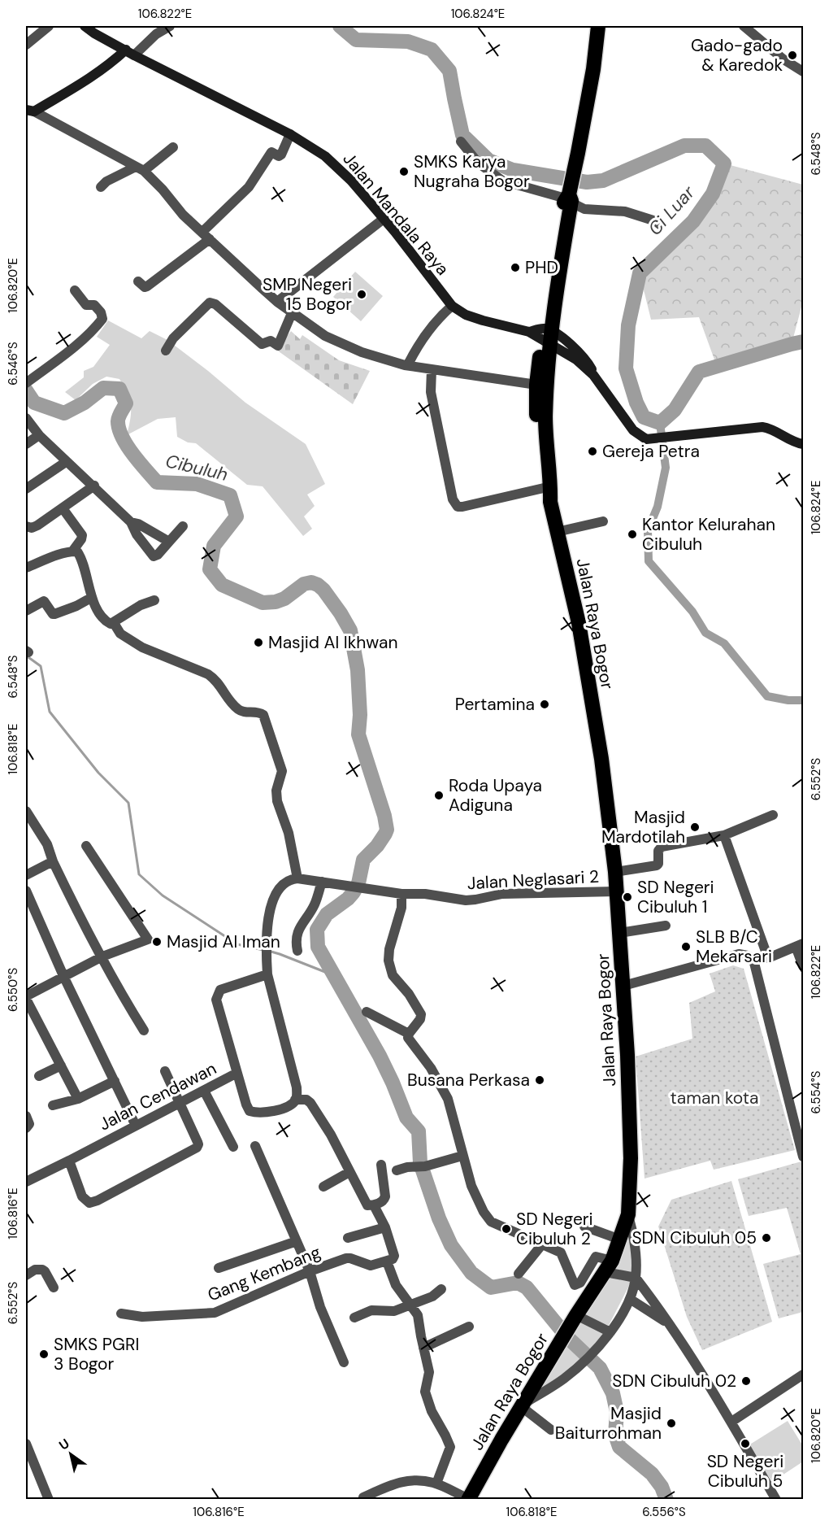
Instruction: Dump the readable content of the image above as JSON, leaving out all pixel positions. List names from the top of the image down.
{
  "streets": {
    "highway": ["Jalan Raya Bogor"],
    "street": [
      "Jalan Mandala Raya",
      "Jalan Neglasari 2",
      "Jalan Cendawan",
      "Gang Kembang"
    ]
  },
  "crossings": [
    ["Jalan Mandala Raya", "Jalan Raya Bogor"],
    ["Jalan Raya Bogor", "Jalan Neglasari 2"]
  ],
  "water": ["Ci Luar", "Cibuluh"],
  "parks": ["taman kota"],
  "places": [
    "Gado-gado & Karedok",
    "SMKS Karya Nugraha Bogor",
    "PHD",
    "SMP Negeri 15 Bogor",
    "Gereja Petra",
    "Kantor Kelurahan Cibuluh",
    "Masjid Al Ikhwan",
    "Pertamina",
    "Roda Upaya Adiguna",
    "Masjid Mardotilah",
    "SD Negeri Cibuluh 1",
    "Masjid Al Iman",
    "SLB B/C Mekarsari",
    "Busana Perkasa",
    "SD Negeri Cibuluh 2",
    "SDN Cibuluh 05",
    "SMKS PGRI 3 Bogor",
    "SDN Cibuluh 02",
    "Masjid Baiturrohman",
    "SD Negeri Cibuluh 5"
  ],
  "north": "top left",
  "coordinates": [
    "106.822°E",
    "106.824°E",
    "6.548°S",
    "106.820°E",
    "6.546°S",
    "106.818°E",
    "6.552°S",
    "6.550°S",
    "6.554°S",
    "106.816°E",
    "6.556°S"
  ]
}
